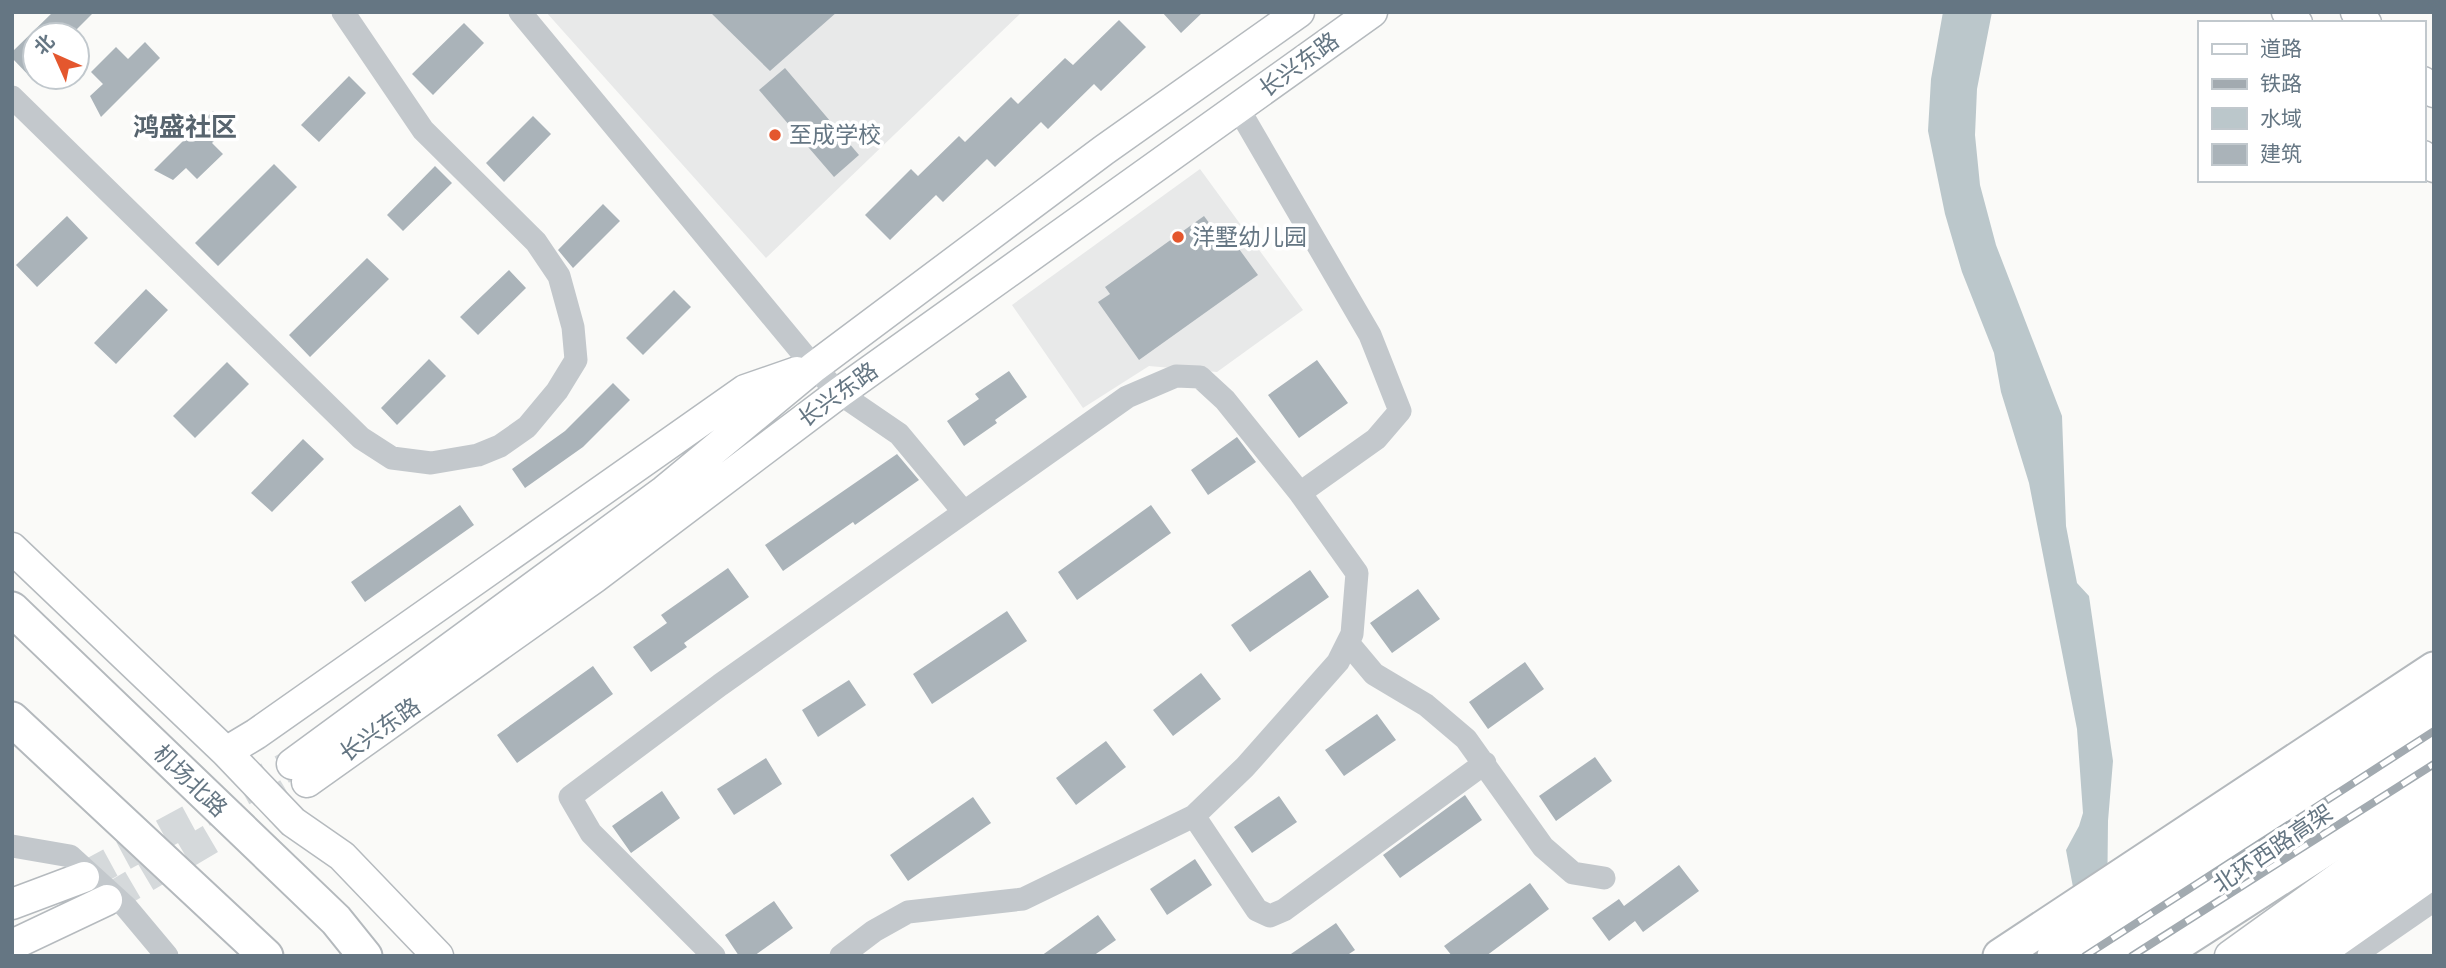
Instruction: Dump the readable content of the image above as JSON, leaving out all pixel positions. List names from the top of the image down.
{
  "streets": {
    "highway": ["机场北路", "北环西路高架"],
    "main road": ["长兴东路"]
  },
  "districts": ["鸿盛社区"],
  "places": ["至成学校", "洋墅幼儿园"],
  "legend": [
    "道路",
    "铁路",
    "水域",
    "建筑"
  ],
  "north": "top left"
}
